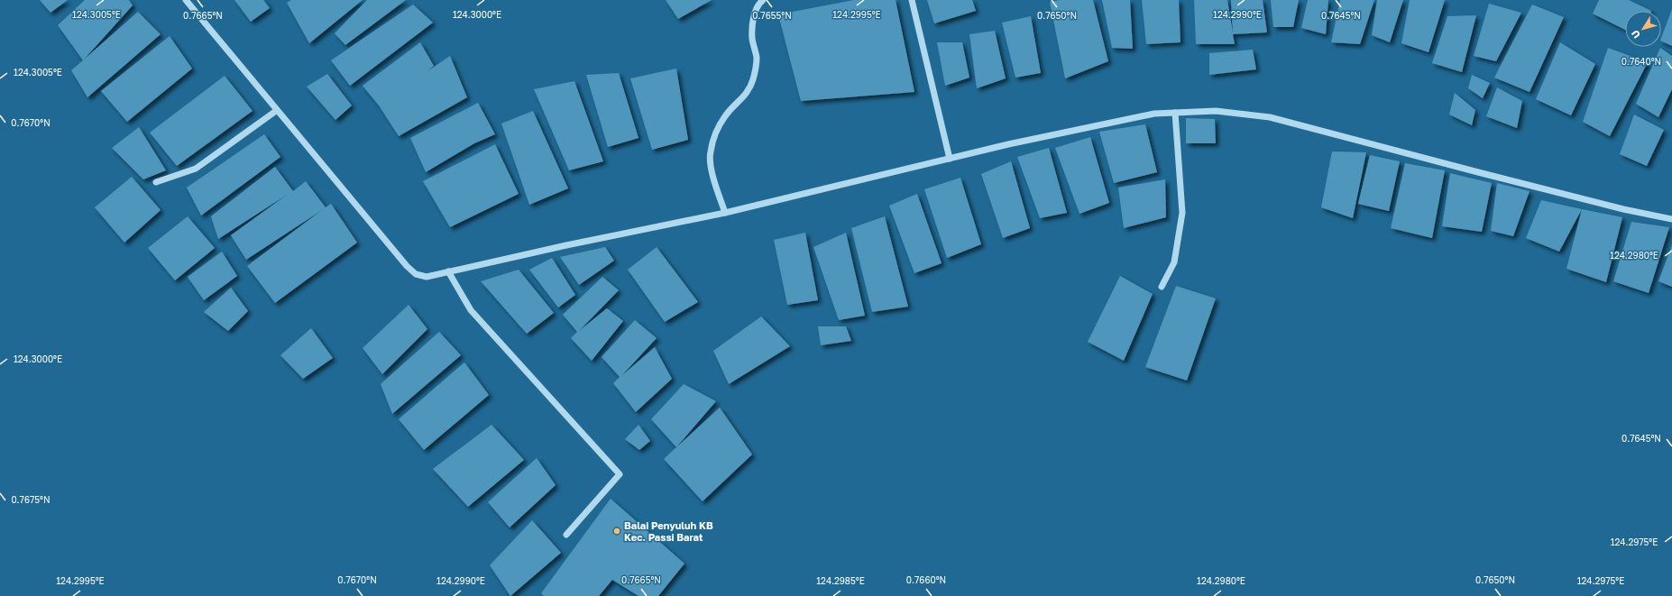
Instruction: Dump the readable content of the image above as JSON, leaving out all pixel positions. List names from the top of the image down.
{
  "places": ["Balai Penyuluh KB Kec. Passi Barat"],
  "north": "bottom left",
  "coordinates": [
    "124.3005°E",
    "124.3000°E",
    "124.2995°E",
    "124.2990°E",
    "0.7665°N",
    "0.7655°N",
    "0.7650°N",
    "0.7645°N",
    "0.7640°N",
    "0.7670°N",
    "124.2980°E",
    "0.7675°N",
    "124.2975°E",
    "0.7660°N",
    "124.2985°E"
  ]
}
